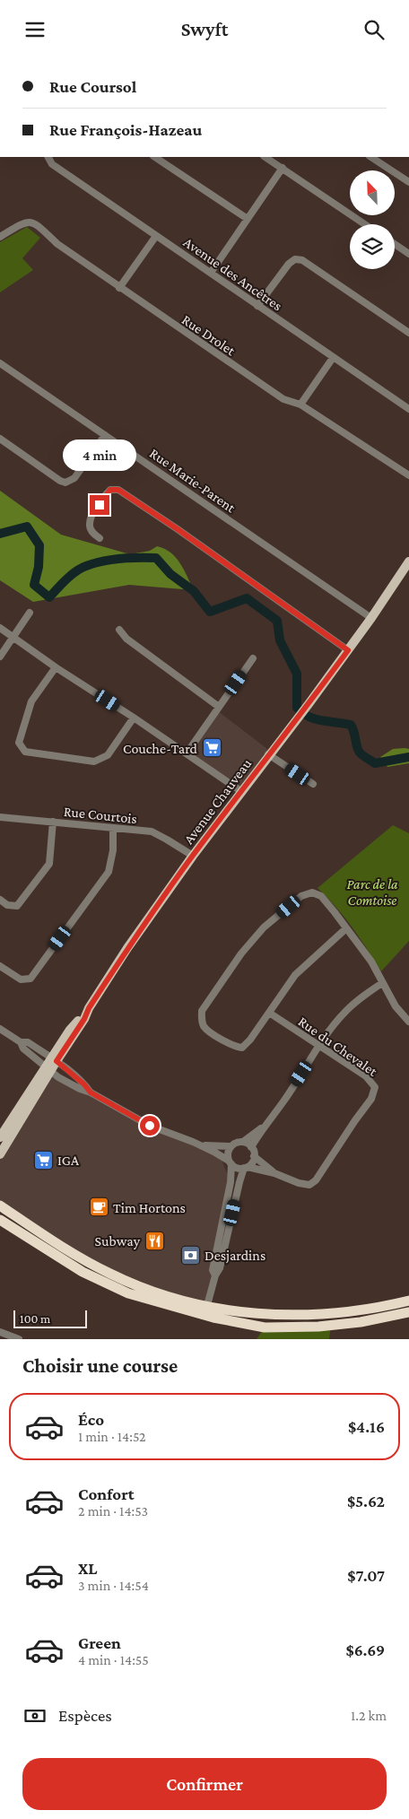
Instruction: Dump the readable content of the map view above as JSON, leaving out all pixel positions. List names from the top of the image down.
{
  "streets": {
    "main road": ["Avenue Chauveau"],
    "street": [
      "Avenue des Ancêtres",
      "Rue Drolet",
      "Rue Marie-Parent",
      "Rue Courtois",
      "Rue du Chevalet"
    ]
  },
  "crossings": [
    ["Rue Marie-Parent", "Avenue Chauveau"],
    ["Avenue Chauveau", "Rue Courtois"]
  ],
  "parks": ["Parc de la Comtoise"],
  "places": {
    "supermarket": ["Couche-Tard", "IGA"],
    "cafe": ["Tim Hortons"],
    "restaurant": ["Subway"],
    "bank": ["Desjardins"]
  },
  "scale_bar": "100 m",
  "north": "top left",
  "page": {
    "header": "Swyft",
    "banner": ["Rue Coursol", "Rue François-Hazeau"],
    "bubble": "4 min",
    "scale": "100 m",
    "heading": "Choisir une course",
    "list": [
      {
        "name": "Éco",
        "note": "1 min · 14:52",
        "value": "$4.16"
      },
      {
        "name": "Confort",
        "note": "2 min · 14:53",
        "value": "$5.62"
      },
      {
        "name": "XL",
        "note": "3 min · 14:54",
        "value": "$7.07"
      },
      {
        "name": "Green",
        "note": "4 min · 14:55",
        "value": "$6.69"
      }
    ],
    "pay": ["Espèces", "1.2 km"],
    "buttons": "Confirmer"
  }
}
